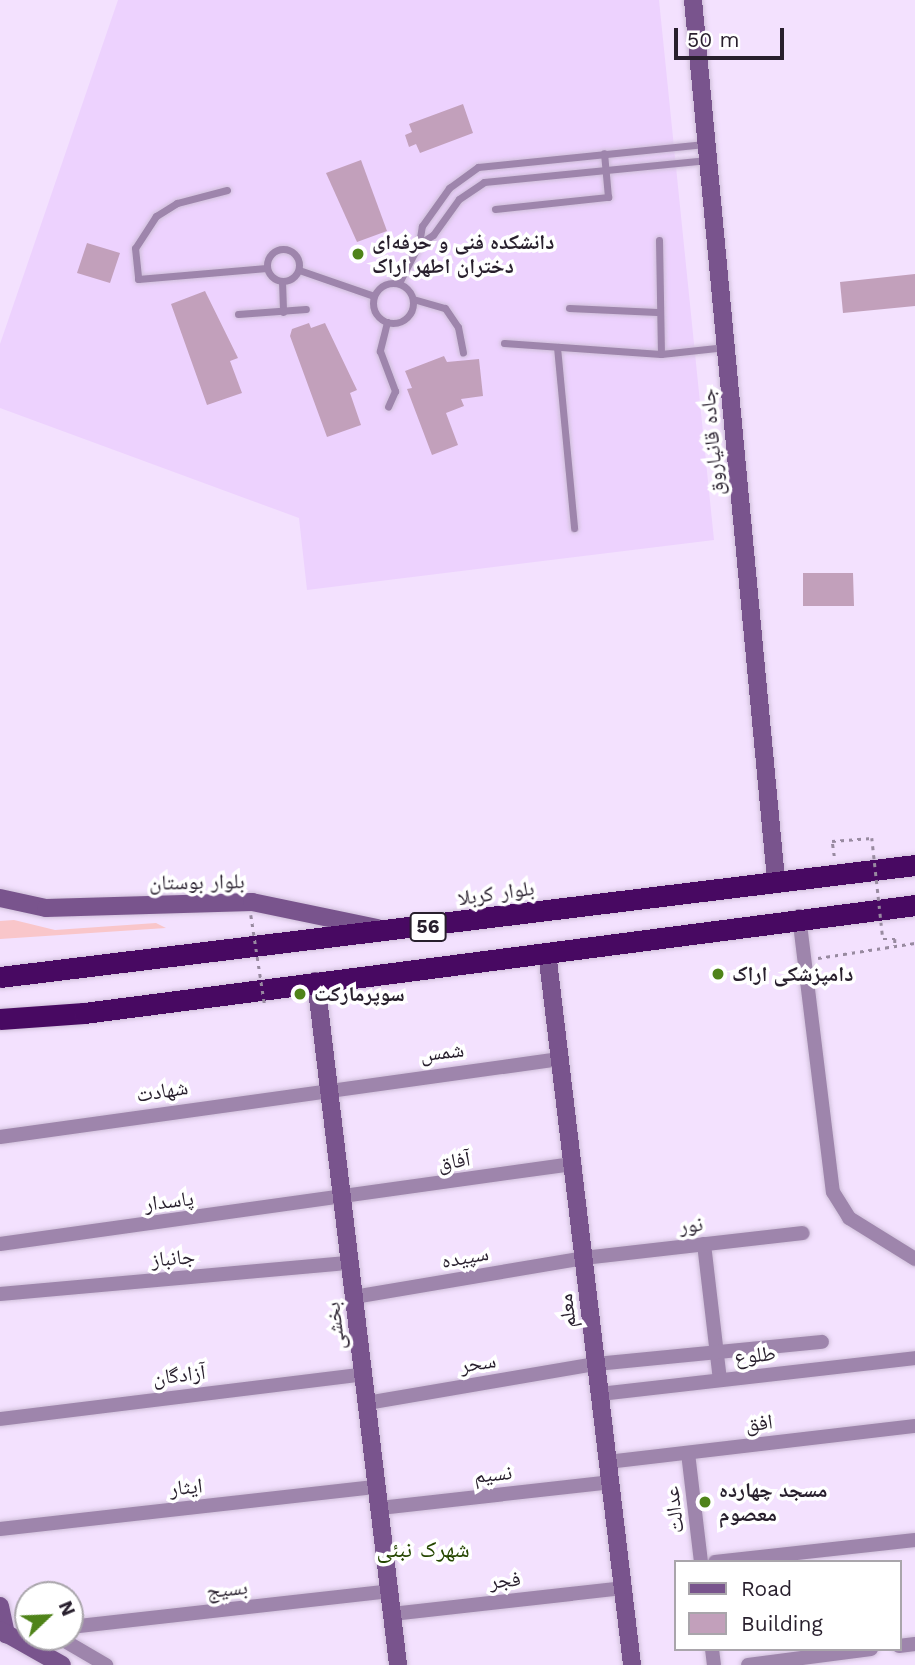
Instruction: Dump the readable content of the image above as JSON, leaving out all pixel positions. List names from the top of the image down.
{
  "streets": {
    "highway": ["بلوار کربلا", "56"],
    "street": [
      "جاده قانیاروق",
      "بلوار بوستان",
      "شمس",
      "شهادت",
      "آفاق",
      "پاسدار",
      "نور",
      "سپیده",
      "جانباز",
      "معلم",
      "بخشی",
      "طلوع",
      "سحر",
      "آزادگان",
      "افق",
      "نسیم",
      "ایثار",
      "عدالت",
      "فجر",
      "بسیج"
    ]
  },
  "crossings": [
    ["جاده قانیاروق", "بلوار کربلا"],
    ["بلوار بوستان", "بلوار کربلا"],
    ["56", "معلم"],
    ["56", "بخشی"],
    ["شمس", "شهادت"],
    ["شمس", "معلم"],
    ["شمس", "بخشی"],
    ["شهادت", "بخشی"],
    ["آفاق", "پاسدار"],
    ["آفاق", "معلم"],
    ["آفاق", "بخشی"],
    ["پاسدار", "بخشی"],
    ["نور", "سپیده"],
    ["نور", "معلم"],
    ["سپیده", "معلم"],
    ["سپیده", "بخشی"],
    ["جانباز", "بخشی"],
    ["معلم", "طلوع"],
    ["معلم", "سحر"],
    ["معلم", "افق"],
    ["معلم", "نسیم"],
    ["معلم", "فجر"],
    ["بخشی", "سحر"],
    ["بخشی", "آزادگان"],
    ["بخشی", "نسیم"],
    ["بخشی", "ایثار"],
    ["بخشی", "فجر"],
    ["بخشی", "بسیج"],
    ["افق", "عدالت"]
  ],
  "districts": ["شهرک نبئی"],
  "places": [
    "دانشکده فنی و حرفه‌ای دختران اطهر اراک",
    "دامپزشکی اراک",
    "سوپرمارکت",
    "مسجد چهارده معصوم"
  ],
  "legend": ["Road", "Building"],
  "scale_bar": "50 m",
  "north": "top right"
}
